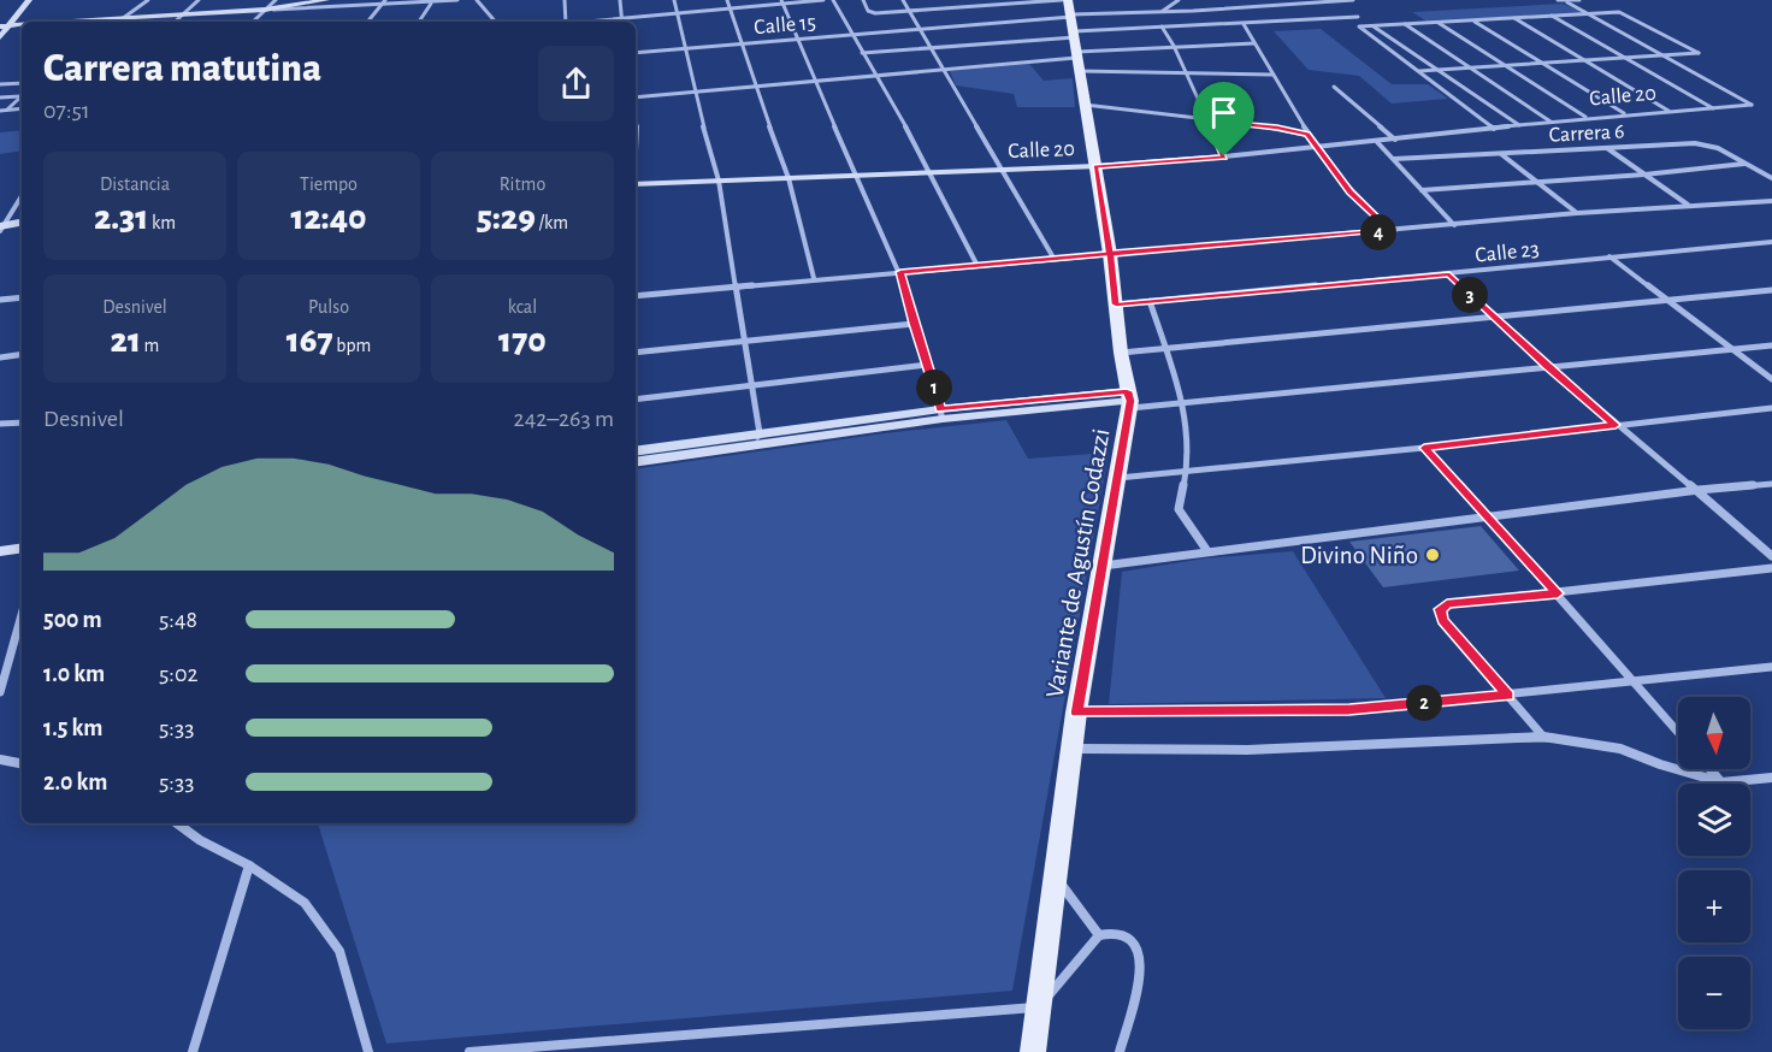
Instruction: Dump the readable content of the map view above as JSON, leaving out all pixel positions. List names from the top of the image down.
{
  "streets": {
    "main road": ["Variante de Agustín Codazzi"],
    "street": [
      "Calle 15",
      "Calle 20",
      "Carrera 6",
      "Calle 23"
    ]
  },
  "crossings": [
    ["Calle 15", "Variante de Agustín Codazzi"],
    ["Calle 20", "Variante de Agustín Codazzi"],
    ["Calle 23", "Variante de Agustín Codazzi"]
  ],
  "places": ["Divino Niño"],
  "north": "bottom",
  "page": {
    "heading": ["Carrera matutina", "07:51"],
    "stats": [
      ["Distancia", "2.31 km"],
      ["Tiempo", "12:40"],
      ["Ritmo", "5:29 /km"],
      ["Desnivel", "21 m"],
      ["Pulso", "167 bpm"],
      ["kcal", "170"]
    ],
    "pins": [
      "4",
      "3",
      "1",
      "2"
    ],
    "chart": ["Desnivel", "242–263 m"],
    "list": [
      {
        "name": "500 m",
        "note": "5:48"
      },
      {
        "name": "1.0 km",
        "note": "5:02"
      },
      {
        "name": "1.5 km",
        "note": "5:33"
      },
      {
        "name": "2.0 km",
        "note": "5:33"
      }
    ],
    "map_buttons": ["+", "−"]
  }
}
